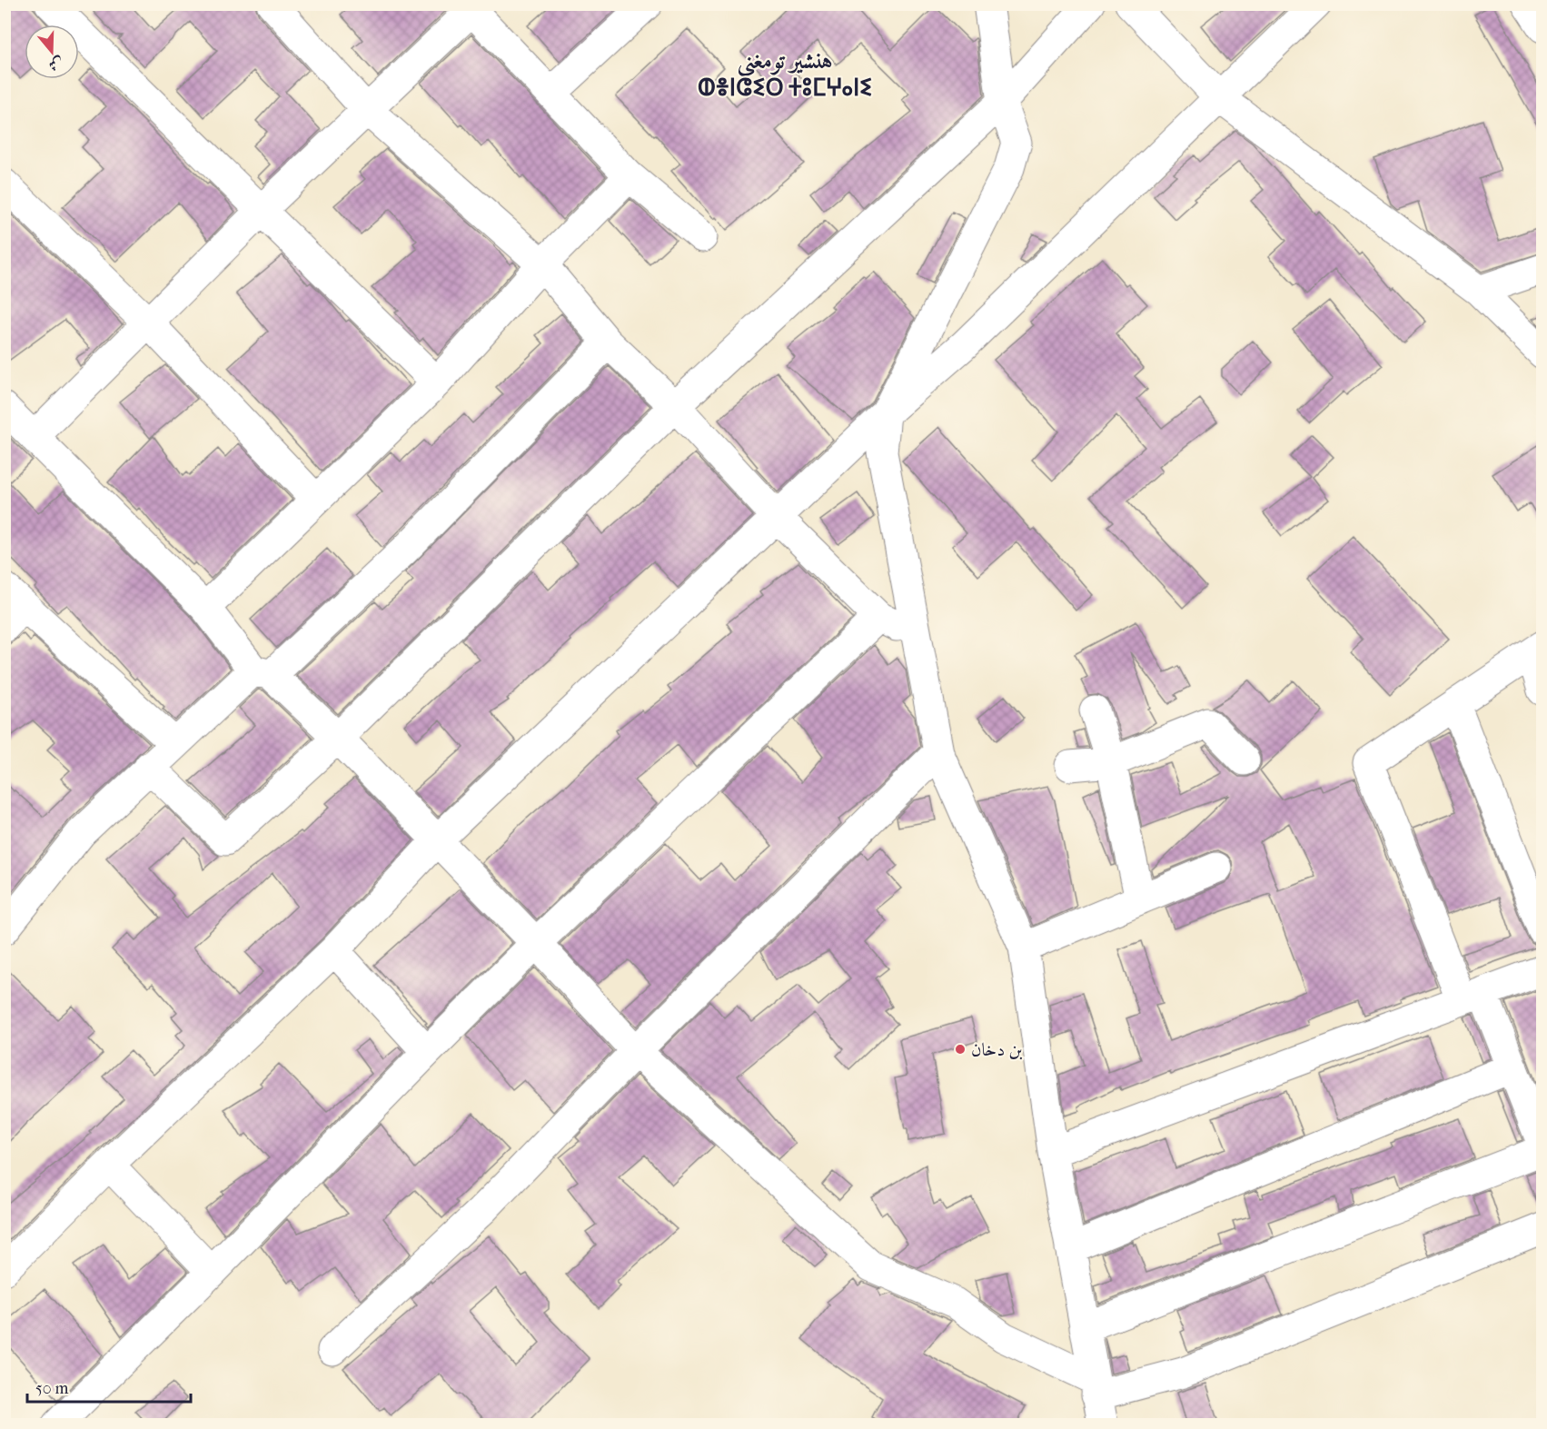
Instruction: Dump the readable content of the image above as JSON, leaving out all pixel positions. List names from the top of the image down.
{
  "districts": ["هنشير تومغني ⵀⴻⵏⵛⵉⵔ ⵜⵓⵎⵖⴰⵏⵉ"],
  "places": ["بن دخان"],
  "scale_bar": "50 m",
  "north": "bottom"
}
